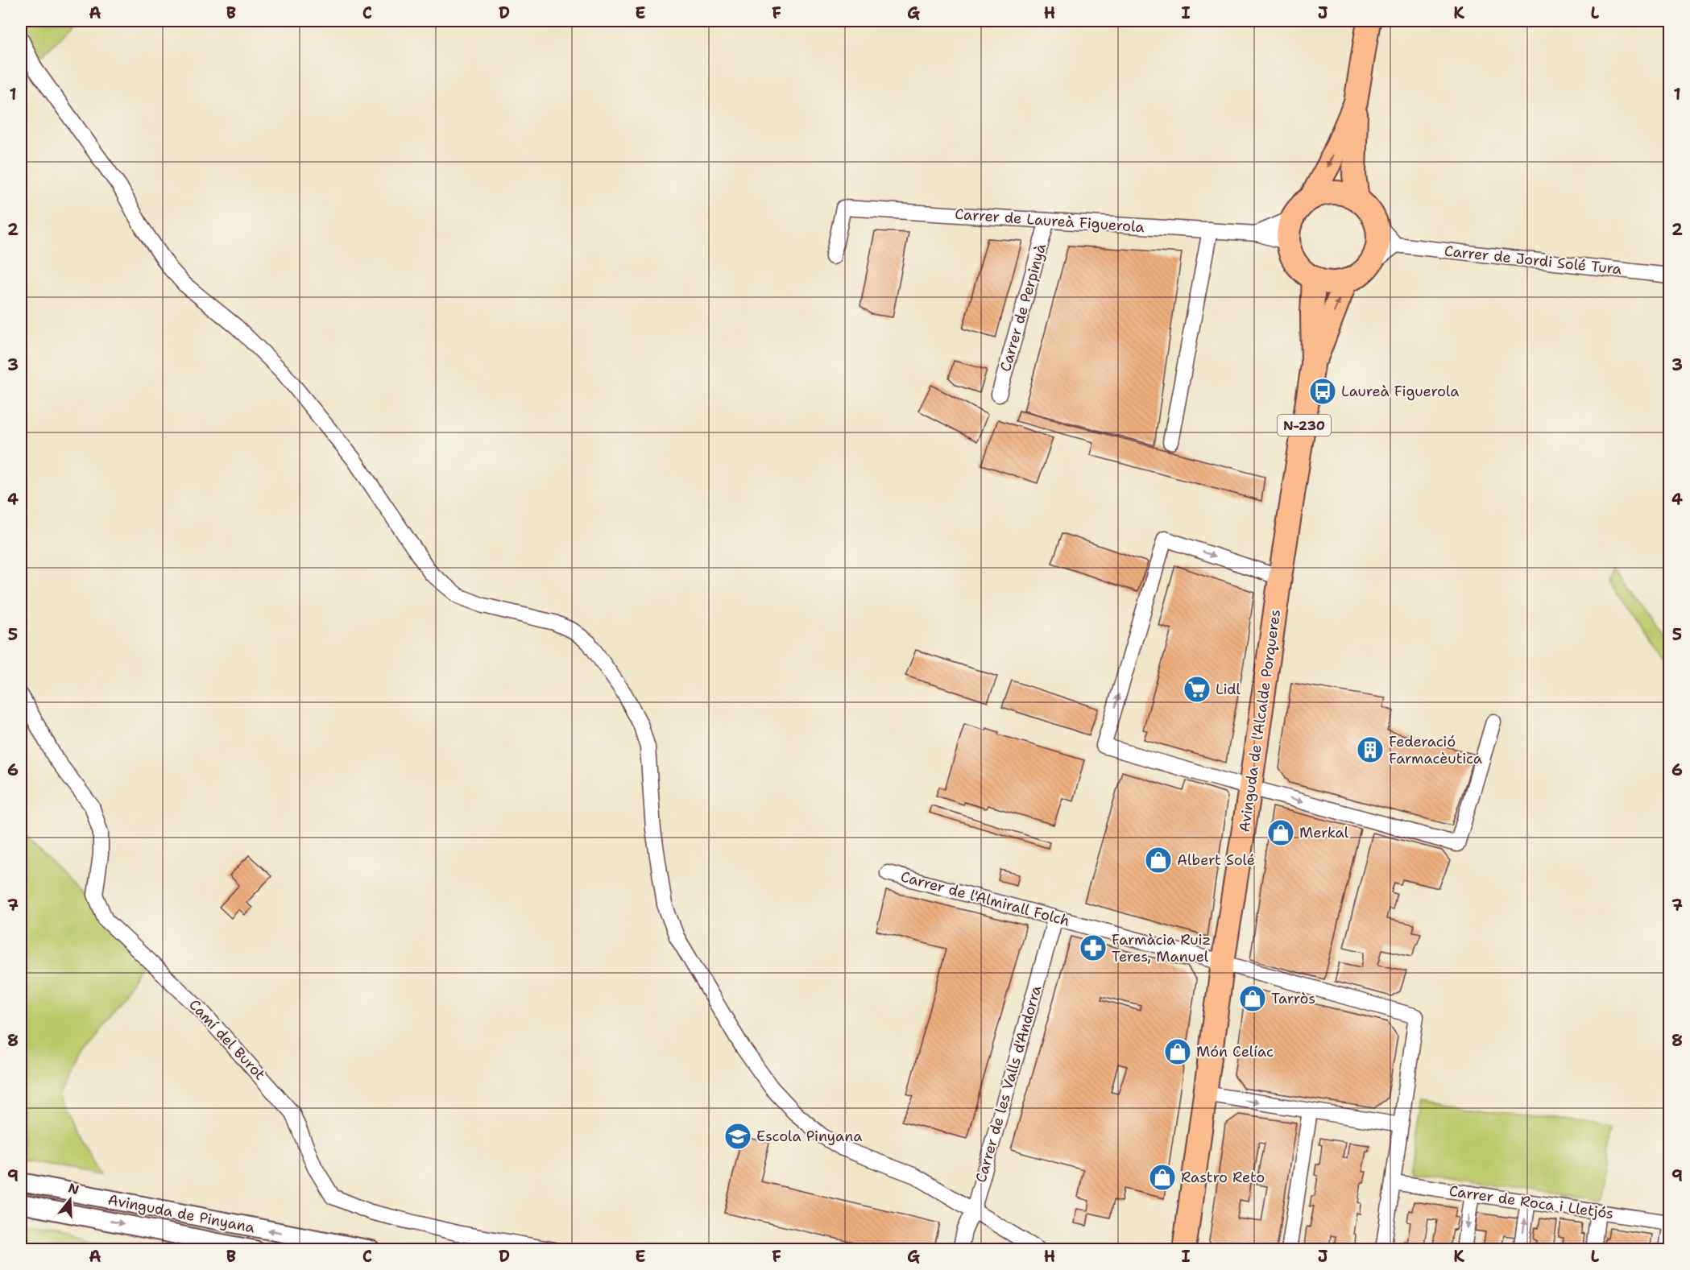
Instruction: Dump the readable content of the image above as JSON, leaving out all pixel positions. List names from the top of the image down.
{
  "streets": {
    "main road": ["N-230", "Avinguda de l'Alcalde Porqueres"],
    "street": [
      "Carrer de Laureà Figuerola",
      "Carrer de Jordi Solé Tura",
      "Carrer de Perpinyà",
      "Carrer de l'Almirall Folch",
      "Camí del Burot",
      "Carrer de les Valls d'Andorra",
      "Carrer de Roca i Lletjós",
      "Avinguda de Pinyana"
    ]
  },
  "crossings": [
    ["Carrer de Laureà Figuerola", "Carrer de Perpinyà"],
    ["Carrer de Laureà Figuerola", "N-230"],
    ["N-230", "Avinguda de l'Alcalde Porqueres"],
    ["Avinguda de l'Alcalde Porqueres", "Carrer de l'Almirall Folch"],
    ["Carrer de l'Almirall Folch", "Carrer de les Valls d'Andorra"]
  ],
  "places": {
    "bus stop": ["Laureà Figuerola"],
    "supermarket": ["Lidl"],
    "building": ["Federació Farmacèutica"],
    "shop": [
      "Merkal",
      "Albert Solé",
      "Tarròs",
      "Món Celíac",
      "Rastro Reto"
    ],
    "pharmacy": ["Farmàcia Ruiz Teres, Manuel"],
    "school or university": ["Escola Pinyana"]
  },
  "north": "top",
  "grid": {
    "columns": [
      "A",
      "B",
      "C",
      "D",
      "E",
      "F",
      "G",
      "H",
      "I",
      "J",
      "K",
      "L"
    ],
    "rows": [
      "1",
      "2",
      "3",
      "4",
      "5",
      "6",
      "7",
      "8",
      "9"
    ]
  }
}
